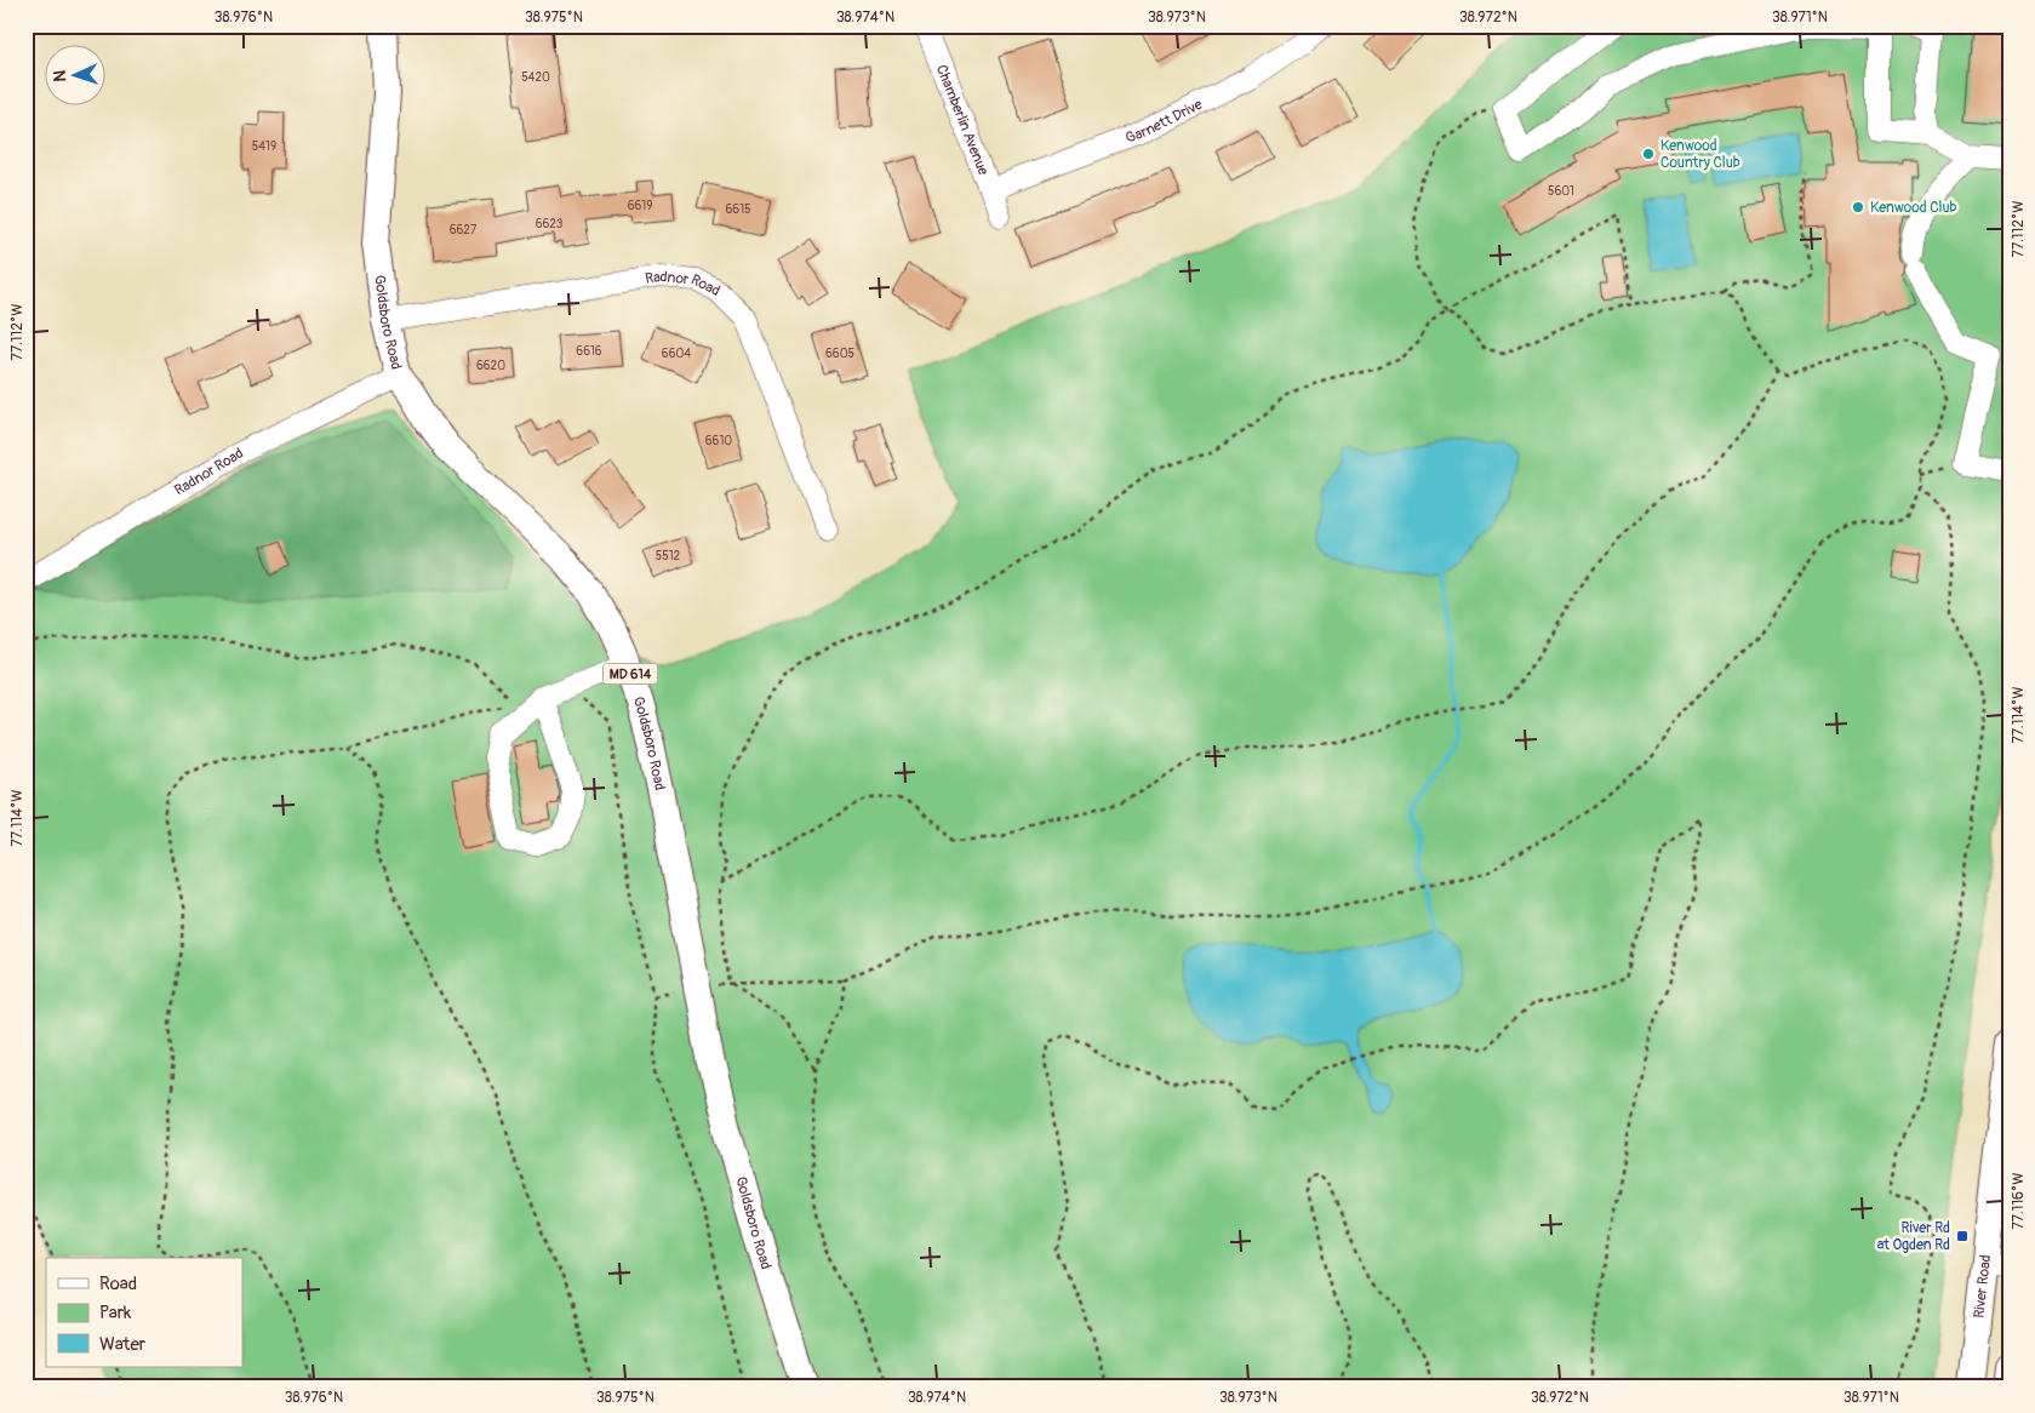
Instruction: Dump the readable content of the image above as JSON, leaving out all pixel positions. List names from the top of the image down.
{
  "streets": {
    "main road": ["Goldsboro Road", "MD 614", "River Road"],
    "street": ["Chamberlin Avenue", "Garnett Drive", "Radnor Road"]
  },
  "crossings": [
    ["Chamberlin Avenue", "Garnett Drive"],
    ["Radnor Road", "Goldsboro Road"]
  ],
  "places": {
    "other": ["Kenwood Country Club", "Kenwood Club"],
    "transit": ["River Rd at Ogden Rd"]
  },
  "house_numbers": [
    "5420",
    "5419",
    "5601",
    "6619",
    "6615",
    "6623",
    "6627",
    "6616",
    "6604",
    "6605",
    "6620",
    "6610",
    "5512"
  ],
  "legend": ["Road", "Park", "Water"],
  "north": "left",
  "coordinates": [
    "38.976°N",
    "38.975°N",
    "38.974°N",
    "38.973°N",
    "38.972°N",
    "38.971°N",
    "77.112°W",
    "77.114°W",
    "77.116°W"
  ]
}
